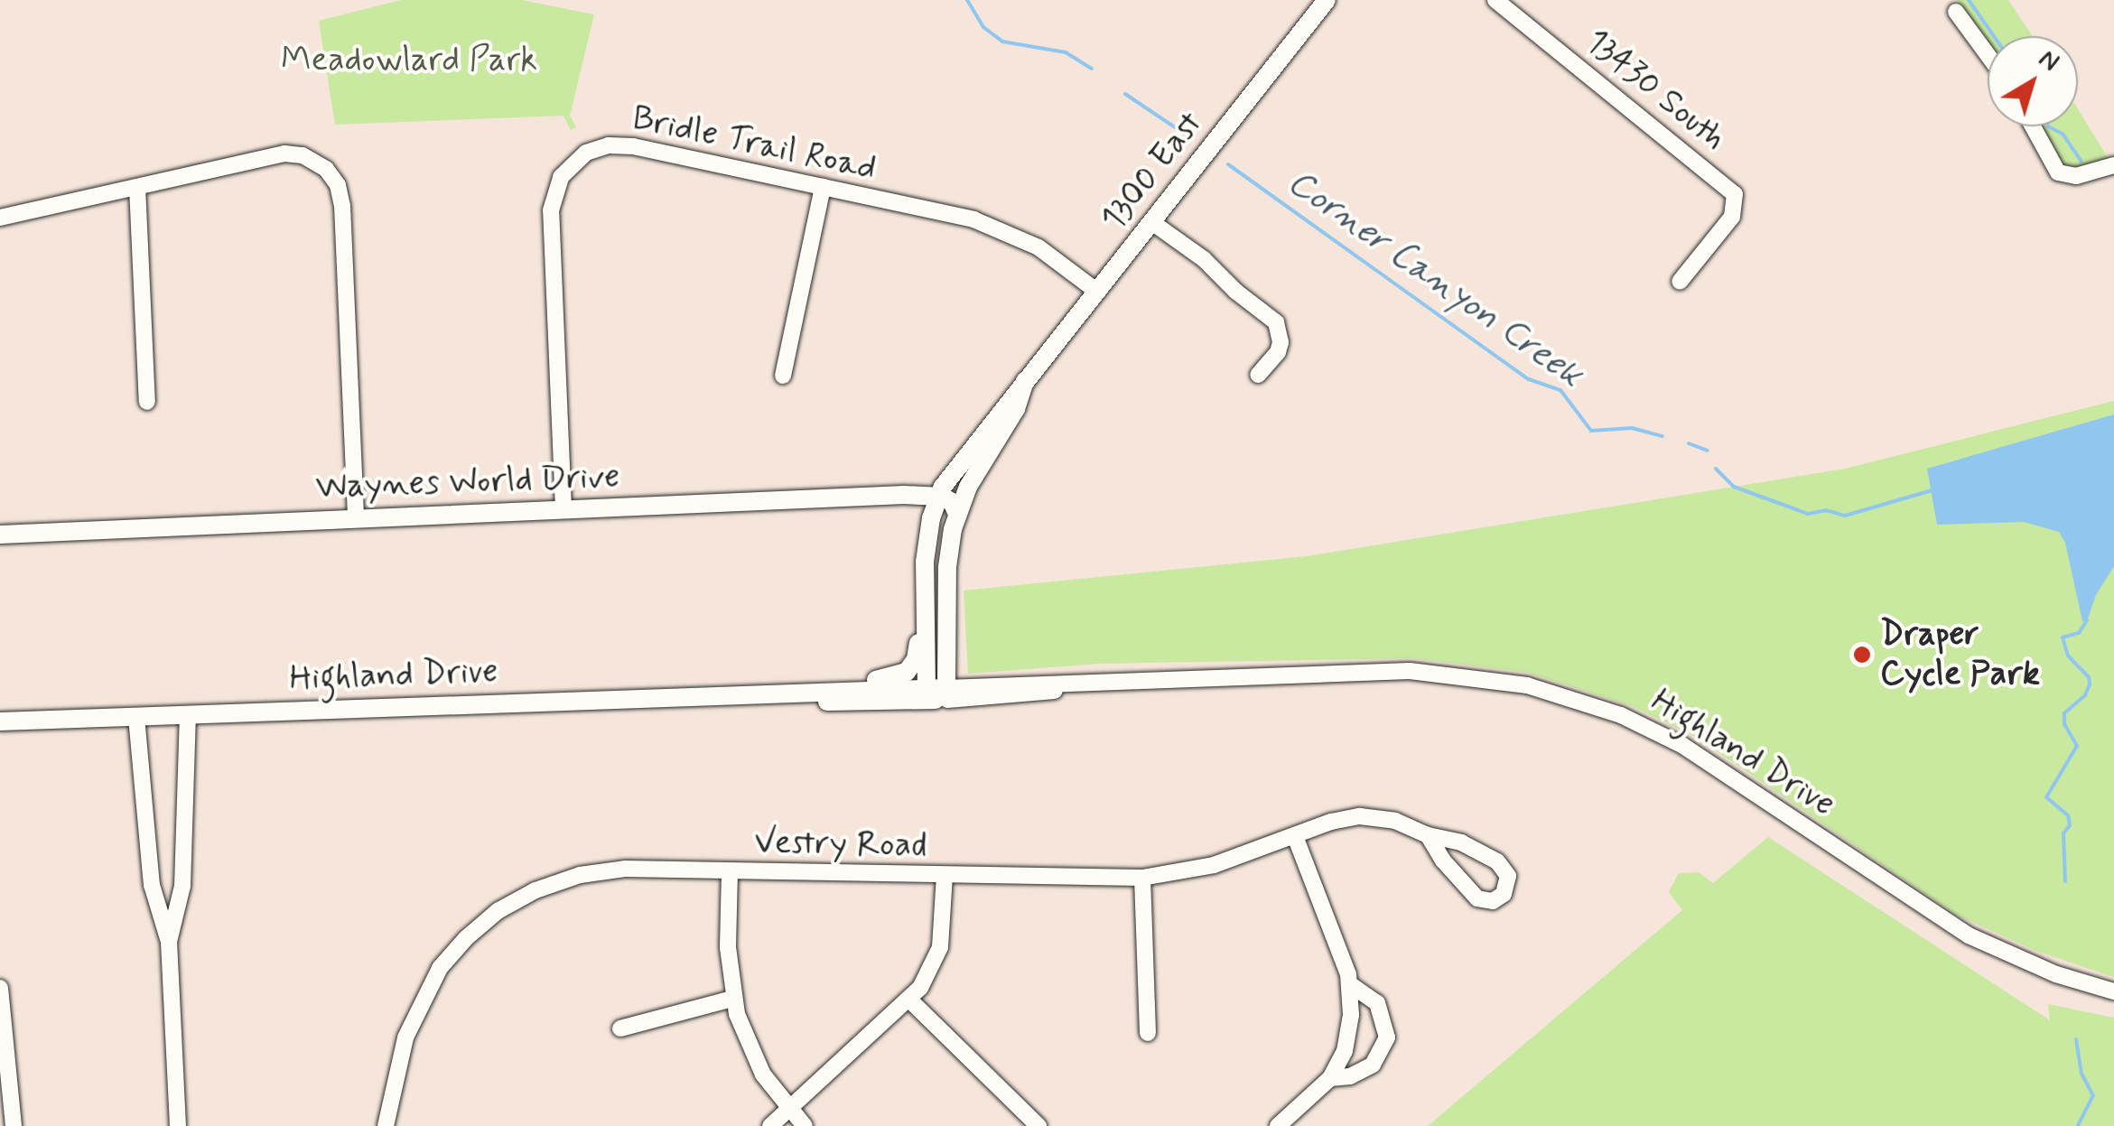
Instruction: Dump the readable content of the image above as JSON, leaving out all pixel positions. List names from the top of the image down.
{
  "streets": {
    "main road": ["1300 East", "Waynes World Drive", "Highland Drive"],
    "street": ["13430 South", "Bridle Trail Road", "Vestry Road"]
  },
  "crossings": [
    ["Bridle Trail Road", "1300 East"],
    ["Bridle Trail Road", "Waynes World Drive"],
    ["1300 East", "Waynes World Drive"],
    ["1300 East", "Highland Drive"]
  ],
  "water": ["Corner Canyon Creek"],
  "parks": ["Meadowlard Park"],
  "places": ["Draper Cycle Park"],
  "north": "top right"
}
